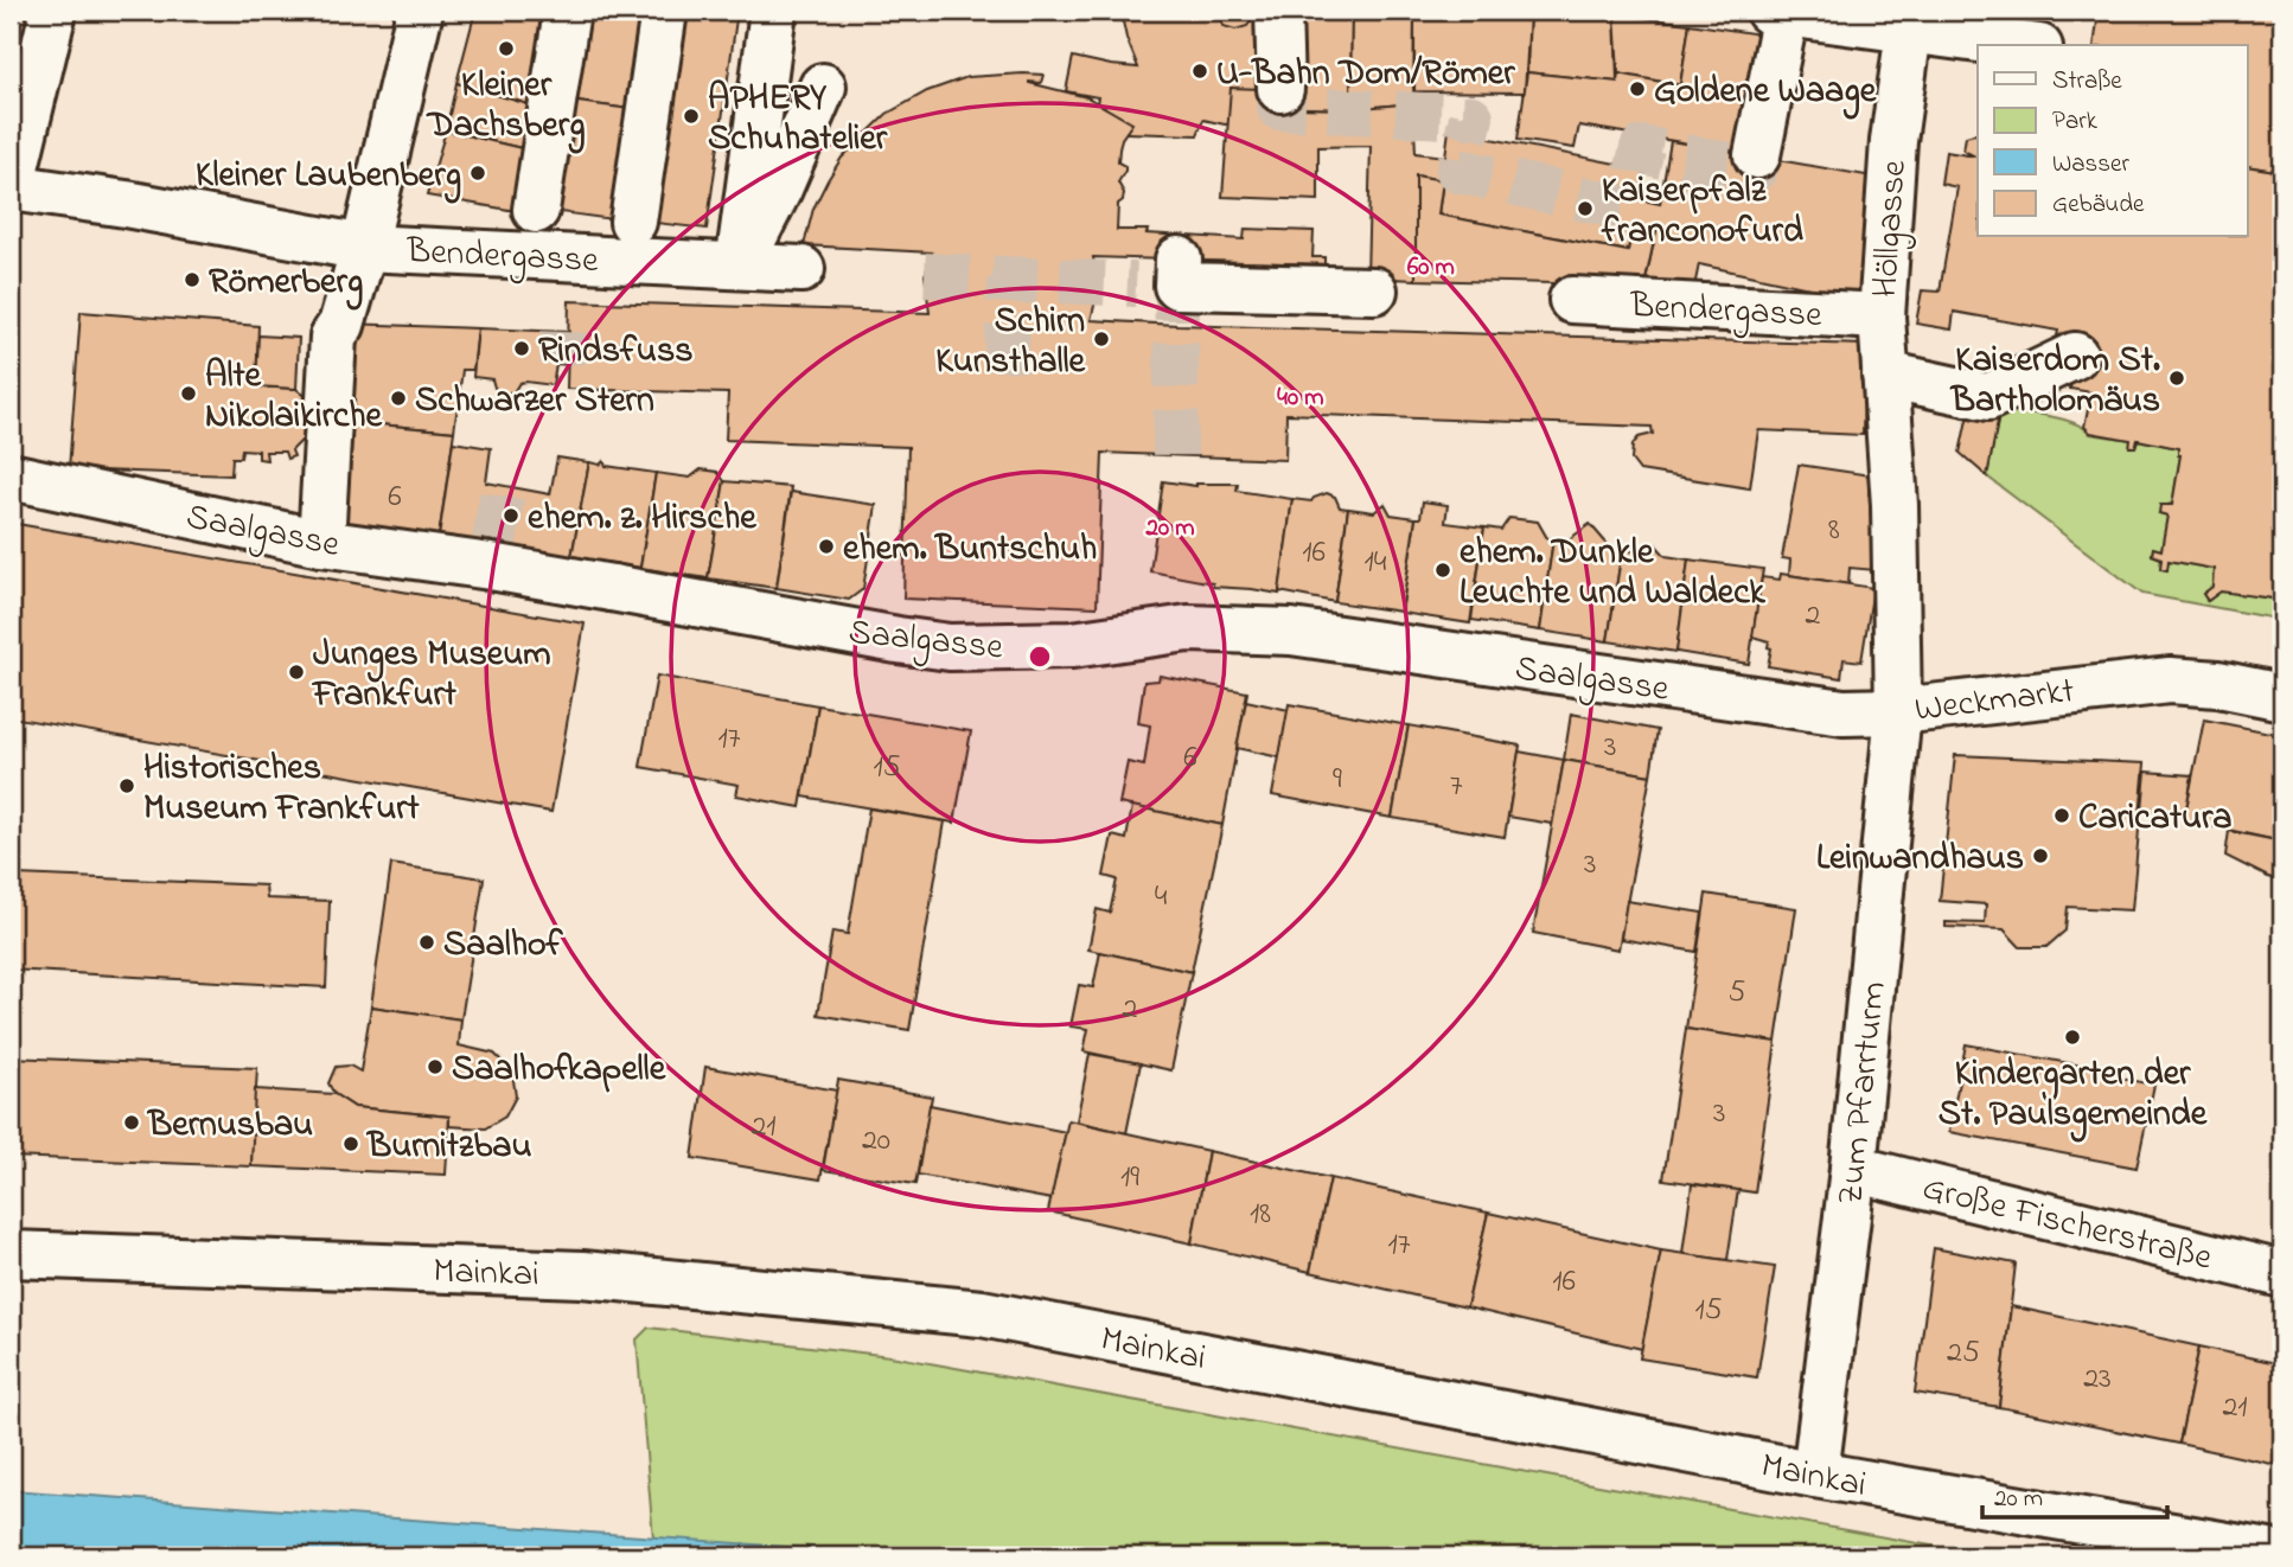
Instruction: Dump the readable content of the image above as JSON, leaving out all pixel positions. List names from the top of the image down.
{
  "streets": {
    "street": [
      "Höllgasse",
      "Bendergasse",
      "Saalgasse",
      "Weckmarkt",
      "Zum Pfarrturm",
      "Große Fischerstraße",
      "Mainkai"
    ]
  },
  "crossings": [
    ["Höllgasse", "Bendergasse"],
    ["Höllgasse", "Weckmarkt"],
    ["Bendergasse", "Weckmarkt"],
    ["Saalgasse", "Weckmarkt"],
    ["Saalgasse", "Zum Pfarrturm"],
    ["Weckmarkt", "Zum Pfarrturm"],
    ["Zum Pfarrturm", "Große Fischerstraße"],
    ["Zum Pfarrturm", "Mainkai"]
  ],
  "places": [
    "Kleiner Dachsberg",
    "U-Bahn Dom/Römer",
    "Goldene Waage",
    "APHERY Schuhatelier",
    "Kleiner Laubenberg",
    "Kaiserpfalz franconofurd",
    "Römerberg",
    "Schirn Kunsthalle",
    "Rindsfuss",
    "Kaiserdom St. Bartholomäus",
    "Alte Nikolaikirche",
    "Schwarzer Stern",
    "ehem. z. Hirsche",
    "ehem. Buntschuh",
    "ehem. Dunkle Leuchte und Waldeck",
    "Junges Museum Frankfurt",
    "Historisches Museum Frankfurt",
    "Caricatura",
    "Leinwandhaus",
    "Saalhof",
    "Kindergarten der St. Paulsgemeinde",
    "Saalhofkapelle",
    "Bernusbau",
    "Burnitzbau"
  ],
  "house_numbers": [
    "6",
    "8",
    "16",
    "14",
    "2",
    "17",
    "3",
    "6",
    "15",
    "9",
    "7",
    "3",
    "4",
    "5",
    "2",
    "3",
    "21",
    "20",
    "19",
    "18",
    "17",
    "16",
    "15",
    "25",
    "23",
    "21"
  ],
  "legend": [
    "Straße",
    "Park",
    "Wasser",
    "Gebäude"
  ],
  "scale_bar": "20 m",
  "rings": ["60 m", "40 m", "20 m"]
}
